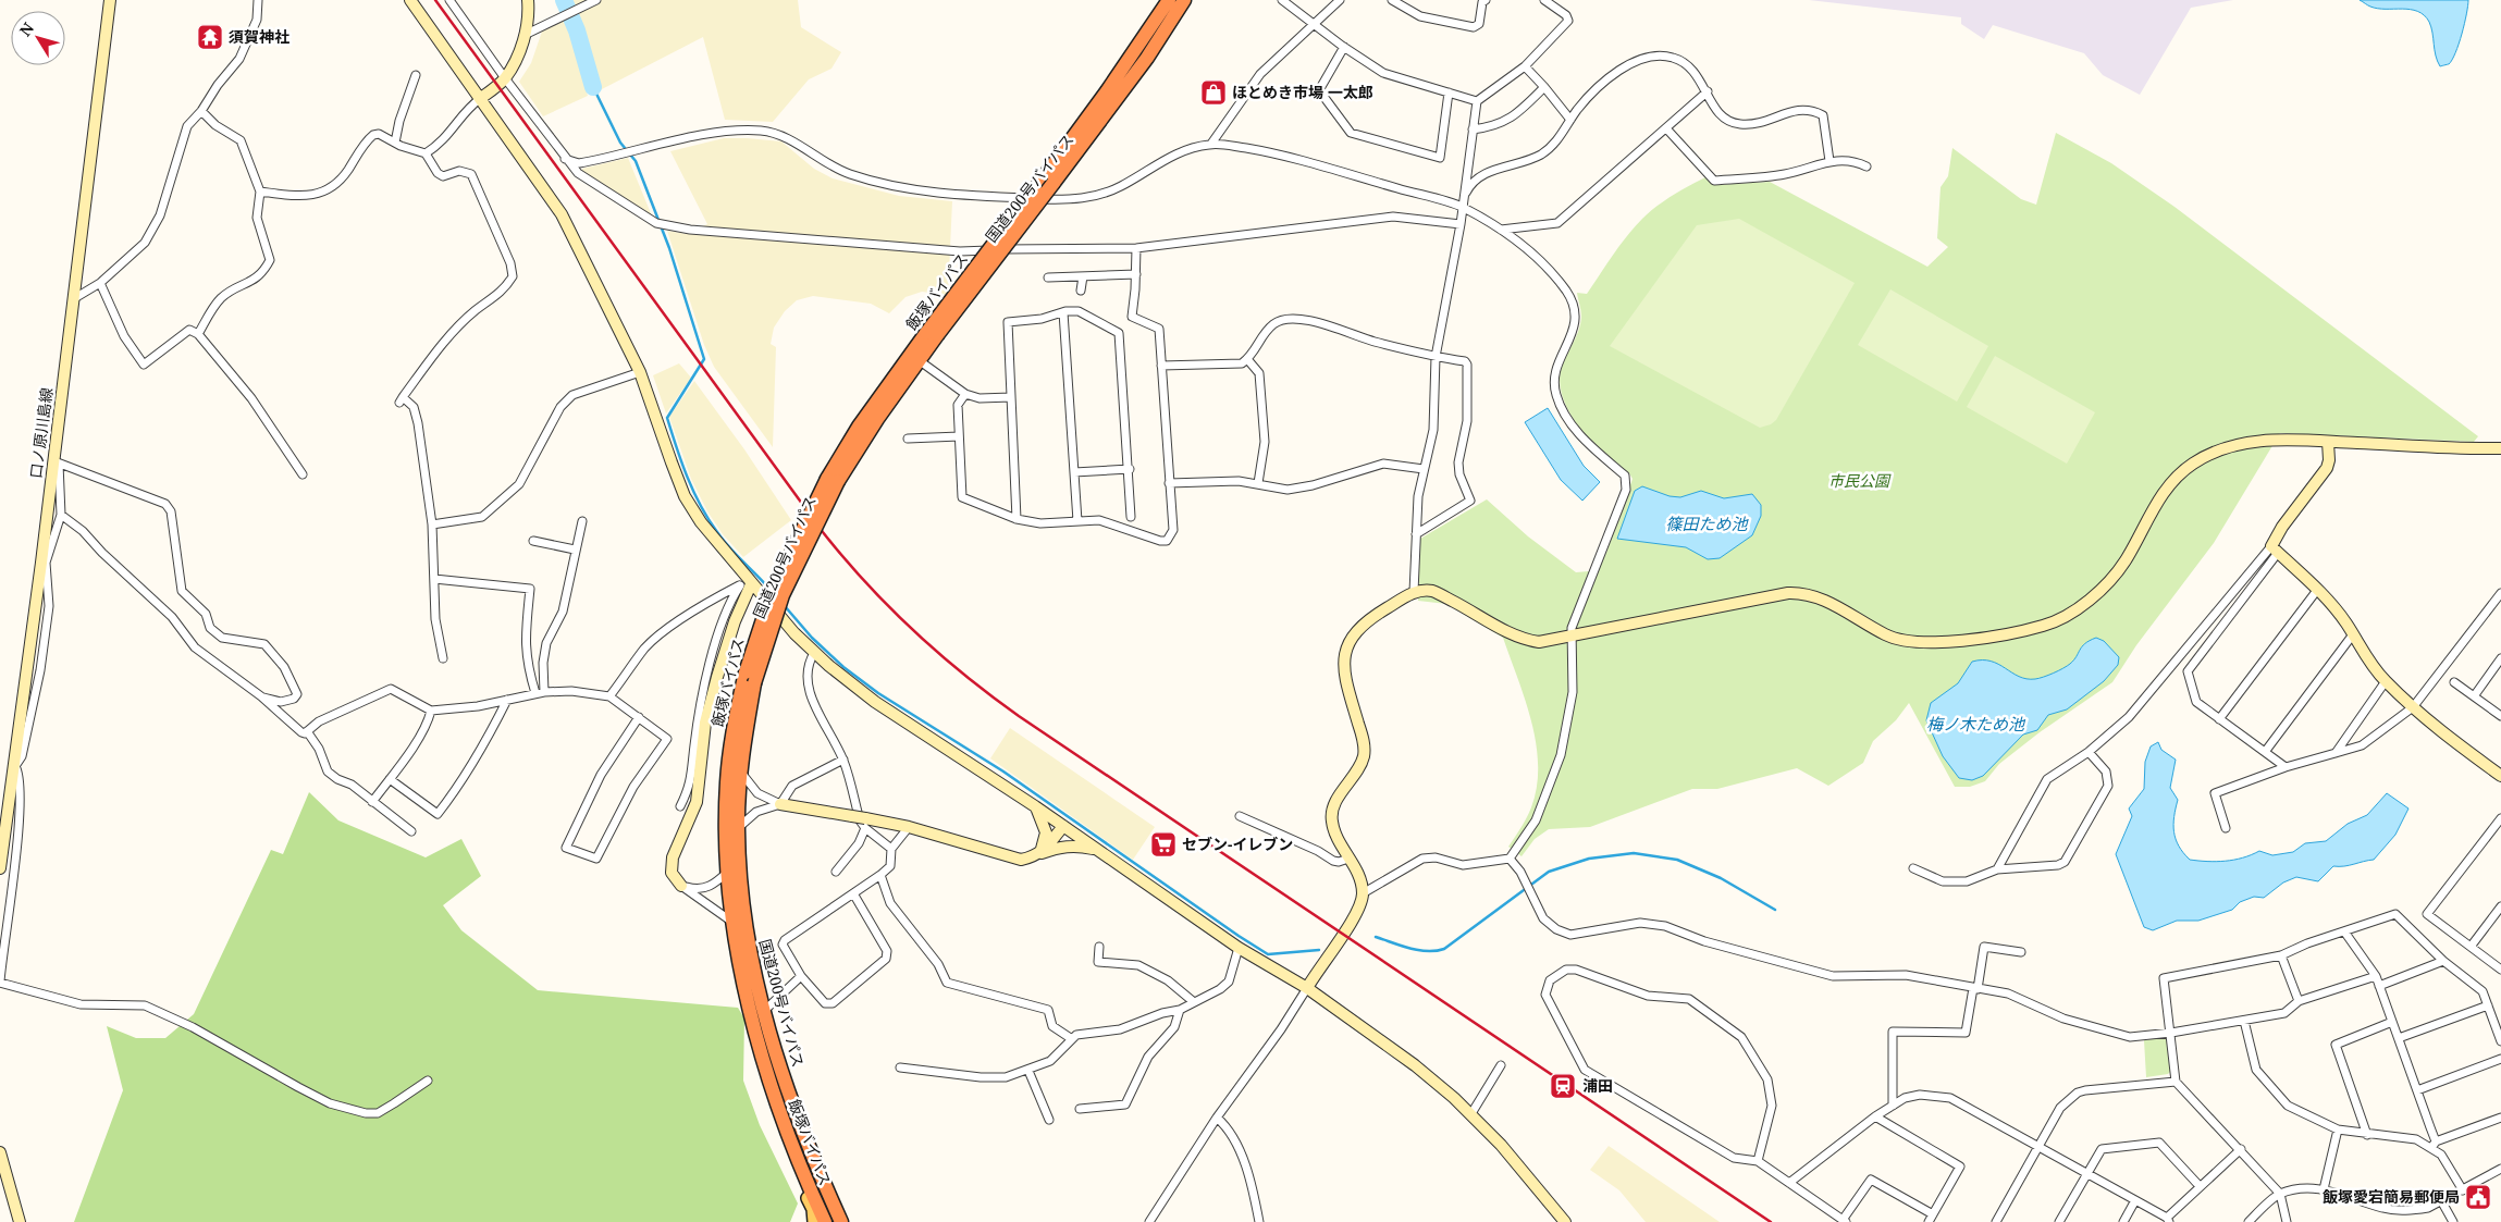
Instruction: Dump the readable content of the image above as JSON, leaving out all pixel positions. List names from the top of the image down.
{
  "streets": {
    "highway": ["国道200号バイパス", "飯塚バイパス"],
    "street": ["口ノ原川島線"]
  },
  "crossings": [
    ["国道200号バイパス", "飯塚バイパス"]
  ],
  "water": ["篠田ため池", "梅ノ木ため池"],
  "parks": ["市民公園"],
  "places": {
    "temple": ["須賀神社"],
    "shop": ["ほとめき市場 一太郎"],
    "supermarket": ["セブン-イレブン"],
    "station": ["浦田"],
    "public building": ["飯塚愛宕簡易郵便局"]
  },
  "north": "top left"
}
